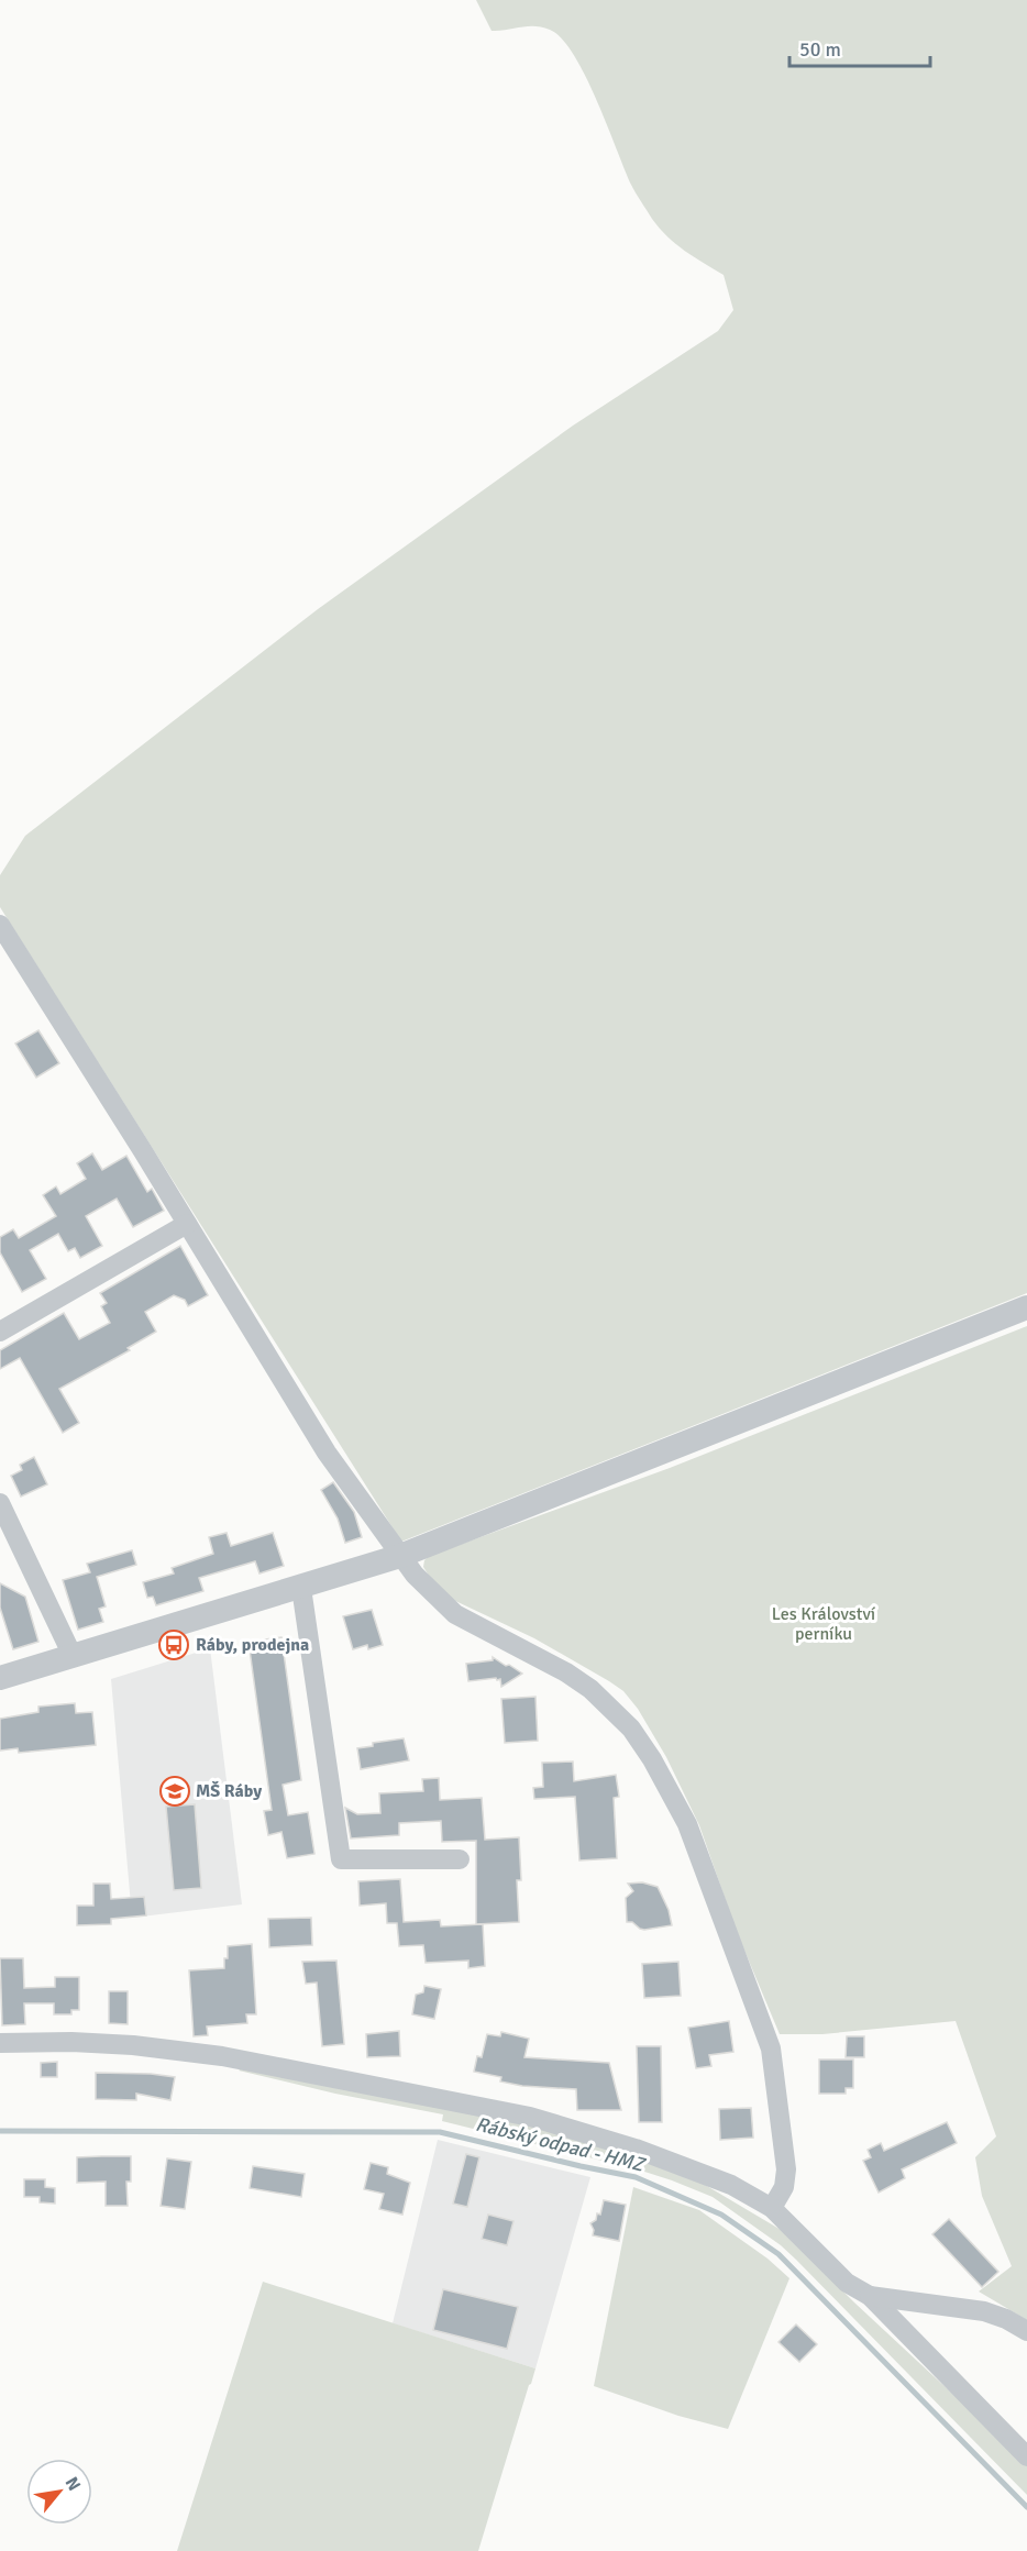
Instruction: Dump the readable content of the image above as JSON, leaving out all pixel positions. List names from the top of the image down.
{
  "water": ["Rábský odpad - HMZ"],
  "parks": ["Les Království perníku"],
  "places": {
    "bus stop": ["Ráby, prodejna"],
    "school or university": ["MŠ Ráby"]
  },
  "scale_bar": "50 m",
  "north": "top right"
}
